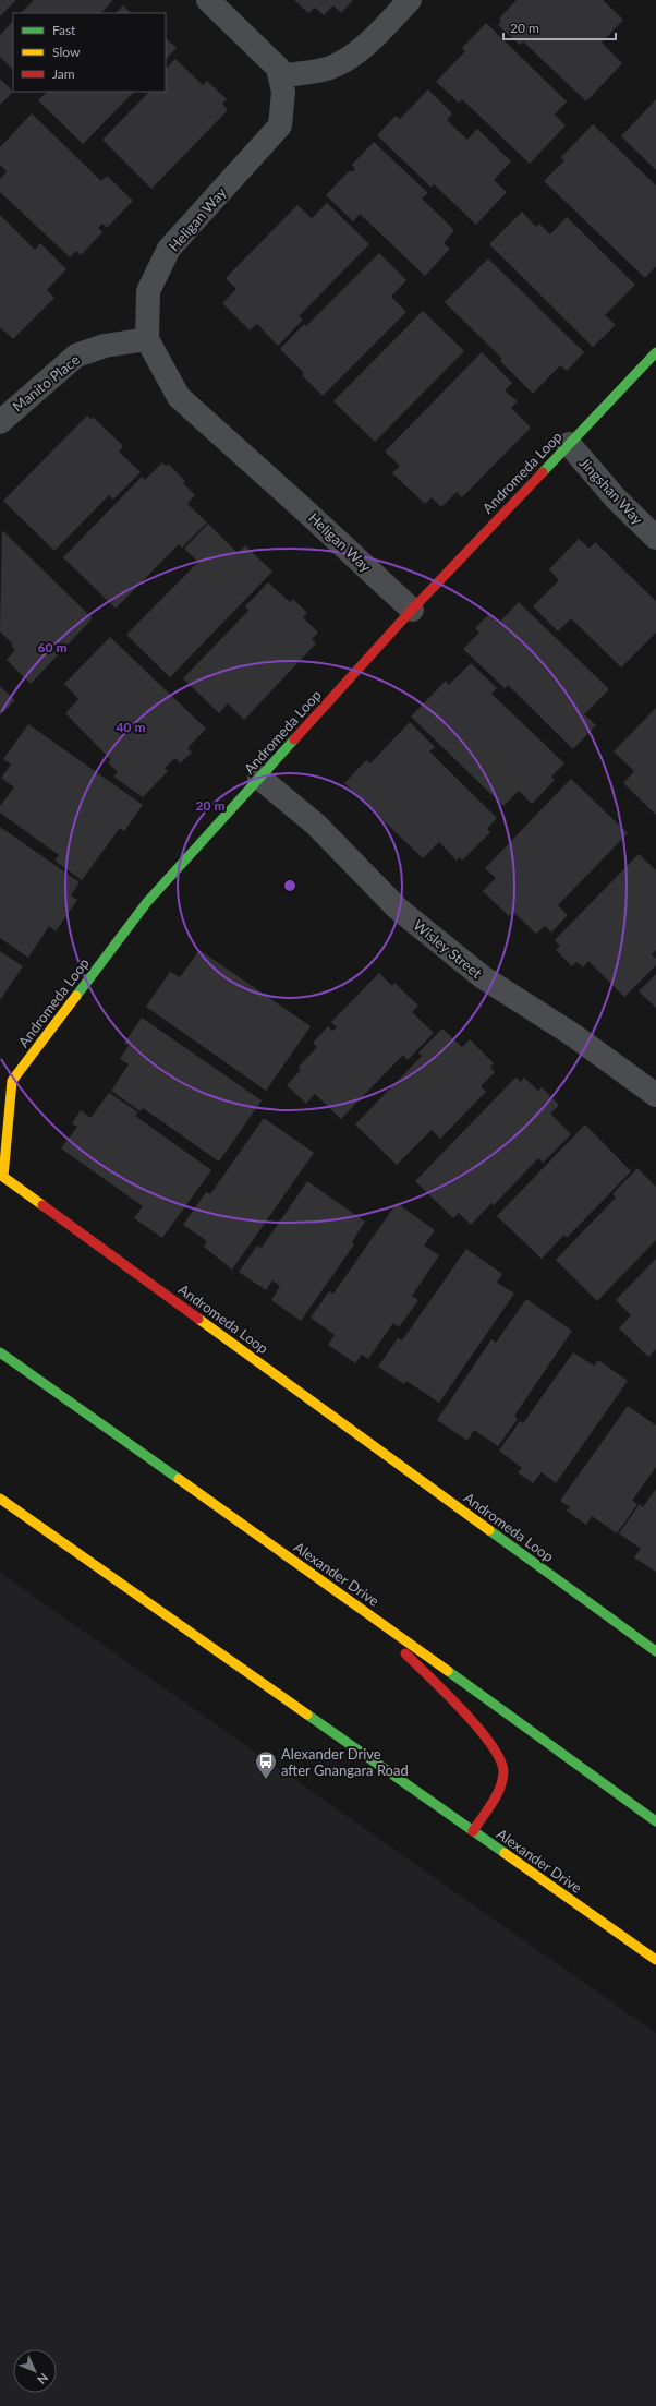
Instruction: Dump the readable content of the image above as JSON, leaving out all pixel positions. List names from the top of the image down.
{
  "streets": {
    "main road": ["Andromeda Loop", "Alexander Drive"],
    "street": [
      "Heligan Way",
      "Manito Place",
      "Jingshan Way",
      "Wisley Street"
    ]
  },
  "crossings": [
    ["Heligan Way", "Manito Place"],
    ["Heligan Way", "Andromeda Loop"],
    ["Andromeda Loop", "Jingshan Way"],
    ["Andromeda Loop", "Wisley Street"]
  ],
  "places": {
    "bus stop": ["Alexander Drive after Gnangara Road"]
  },
  "legend": ["Fast", "Slow", "Jam"],
  "scale_bar": "20 m",
  "north": "bottom right",
  "rings": ["60 m", "40 m", "20 m"]
}
